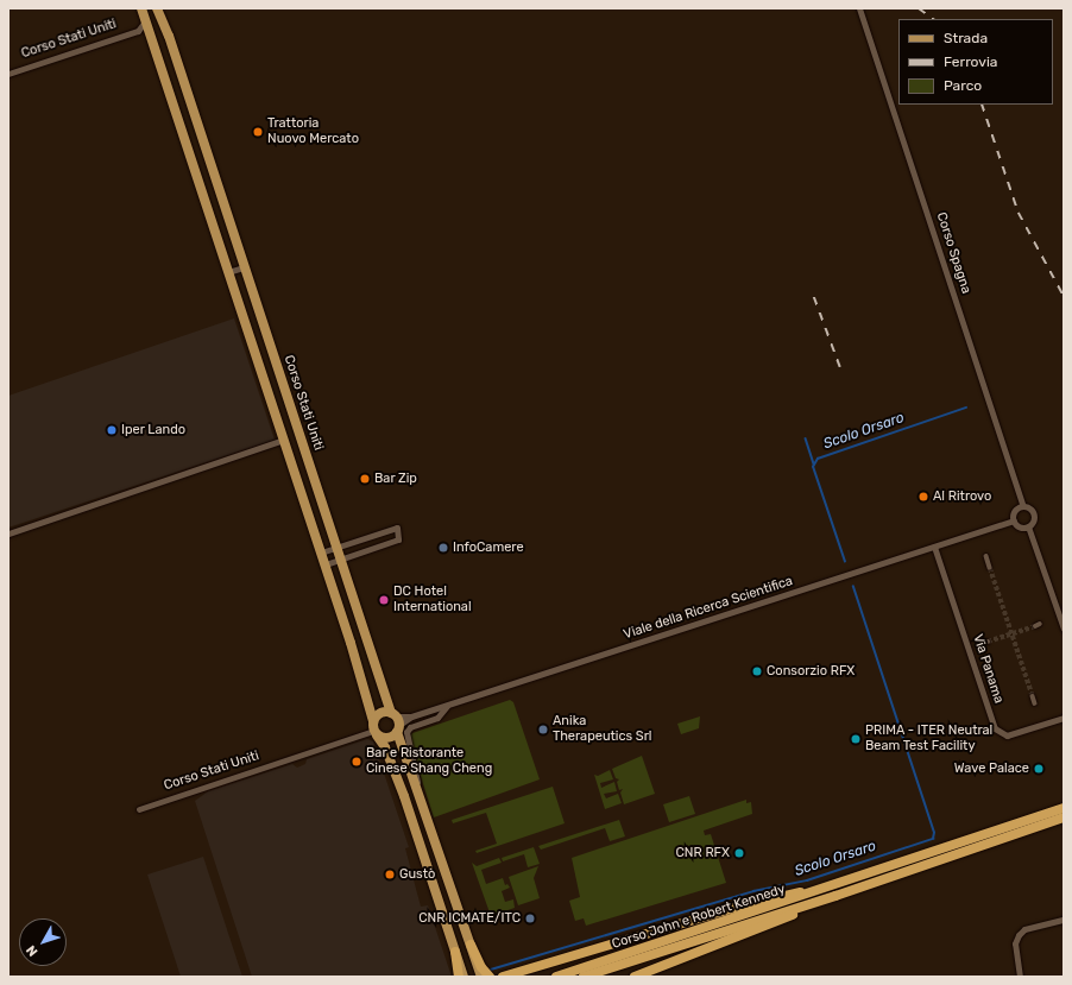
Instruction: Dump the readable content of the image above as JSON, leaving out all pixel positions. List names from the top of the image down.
{
  "streets": {
    "highway": ["Corso John e Robert Kennedy"],
    "main road": ["Corso Stati Uniti"],
    "street": ["Corso Spagna", "Viale della Ricerca Scientifica", "Via Panama"]
  },
  "crossings": [
    ["Corso Stati Uniti", "Viale della Ricerca Scientifica"],
    ["Corso Spagna", "Viale della Ricerca Scientifica"],
    ["Viale della Ricerca Scientifica", "Via Panama"]
  ],
  "water": ["Scolo Orsaro"],
  "places": [
    "Trattoria Nuovo Mercato",
    "Iper Lando",
    "Bar Zip",
    "Al Ritrovo",
    "InfoCamere",
    "DC Hotel International",
    "Consorzio RFX",
    "Anika Therapeutics Srl",
    "PRIMA - ITER Neutral Beam Test Facility",
    "Bar e Ristorante Cinese Shang Cheng",
    "Wave Palace",
    "CNR RFX",
    "Gustò",
    "CNR ICMATE/ITC"
  ],
  "legend": ["Strada", "Ferrovia", "Parco"],
  "north": "bottom left"
}
